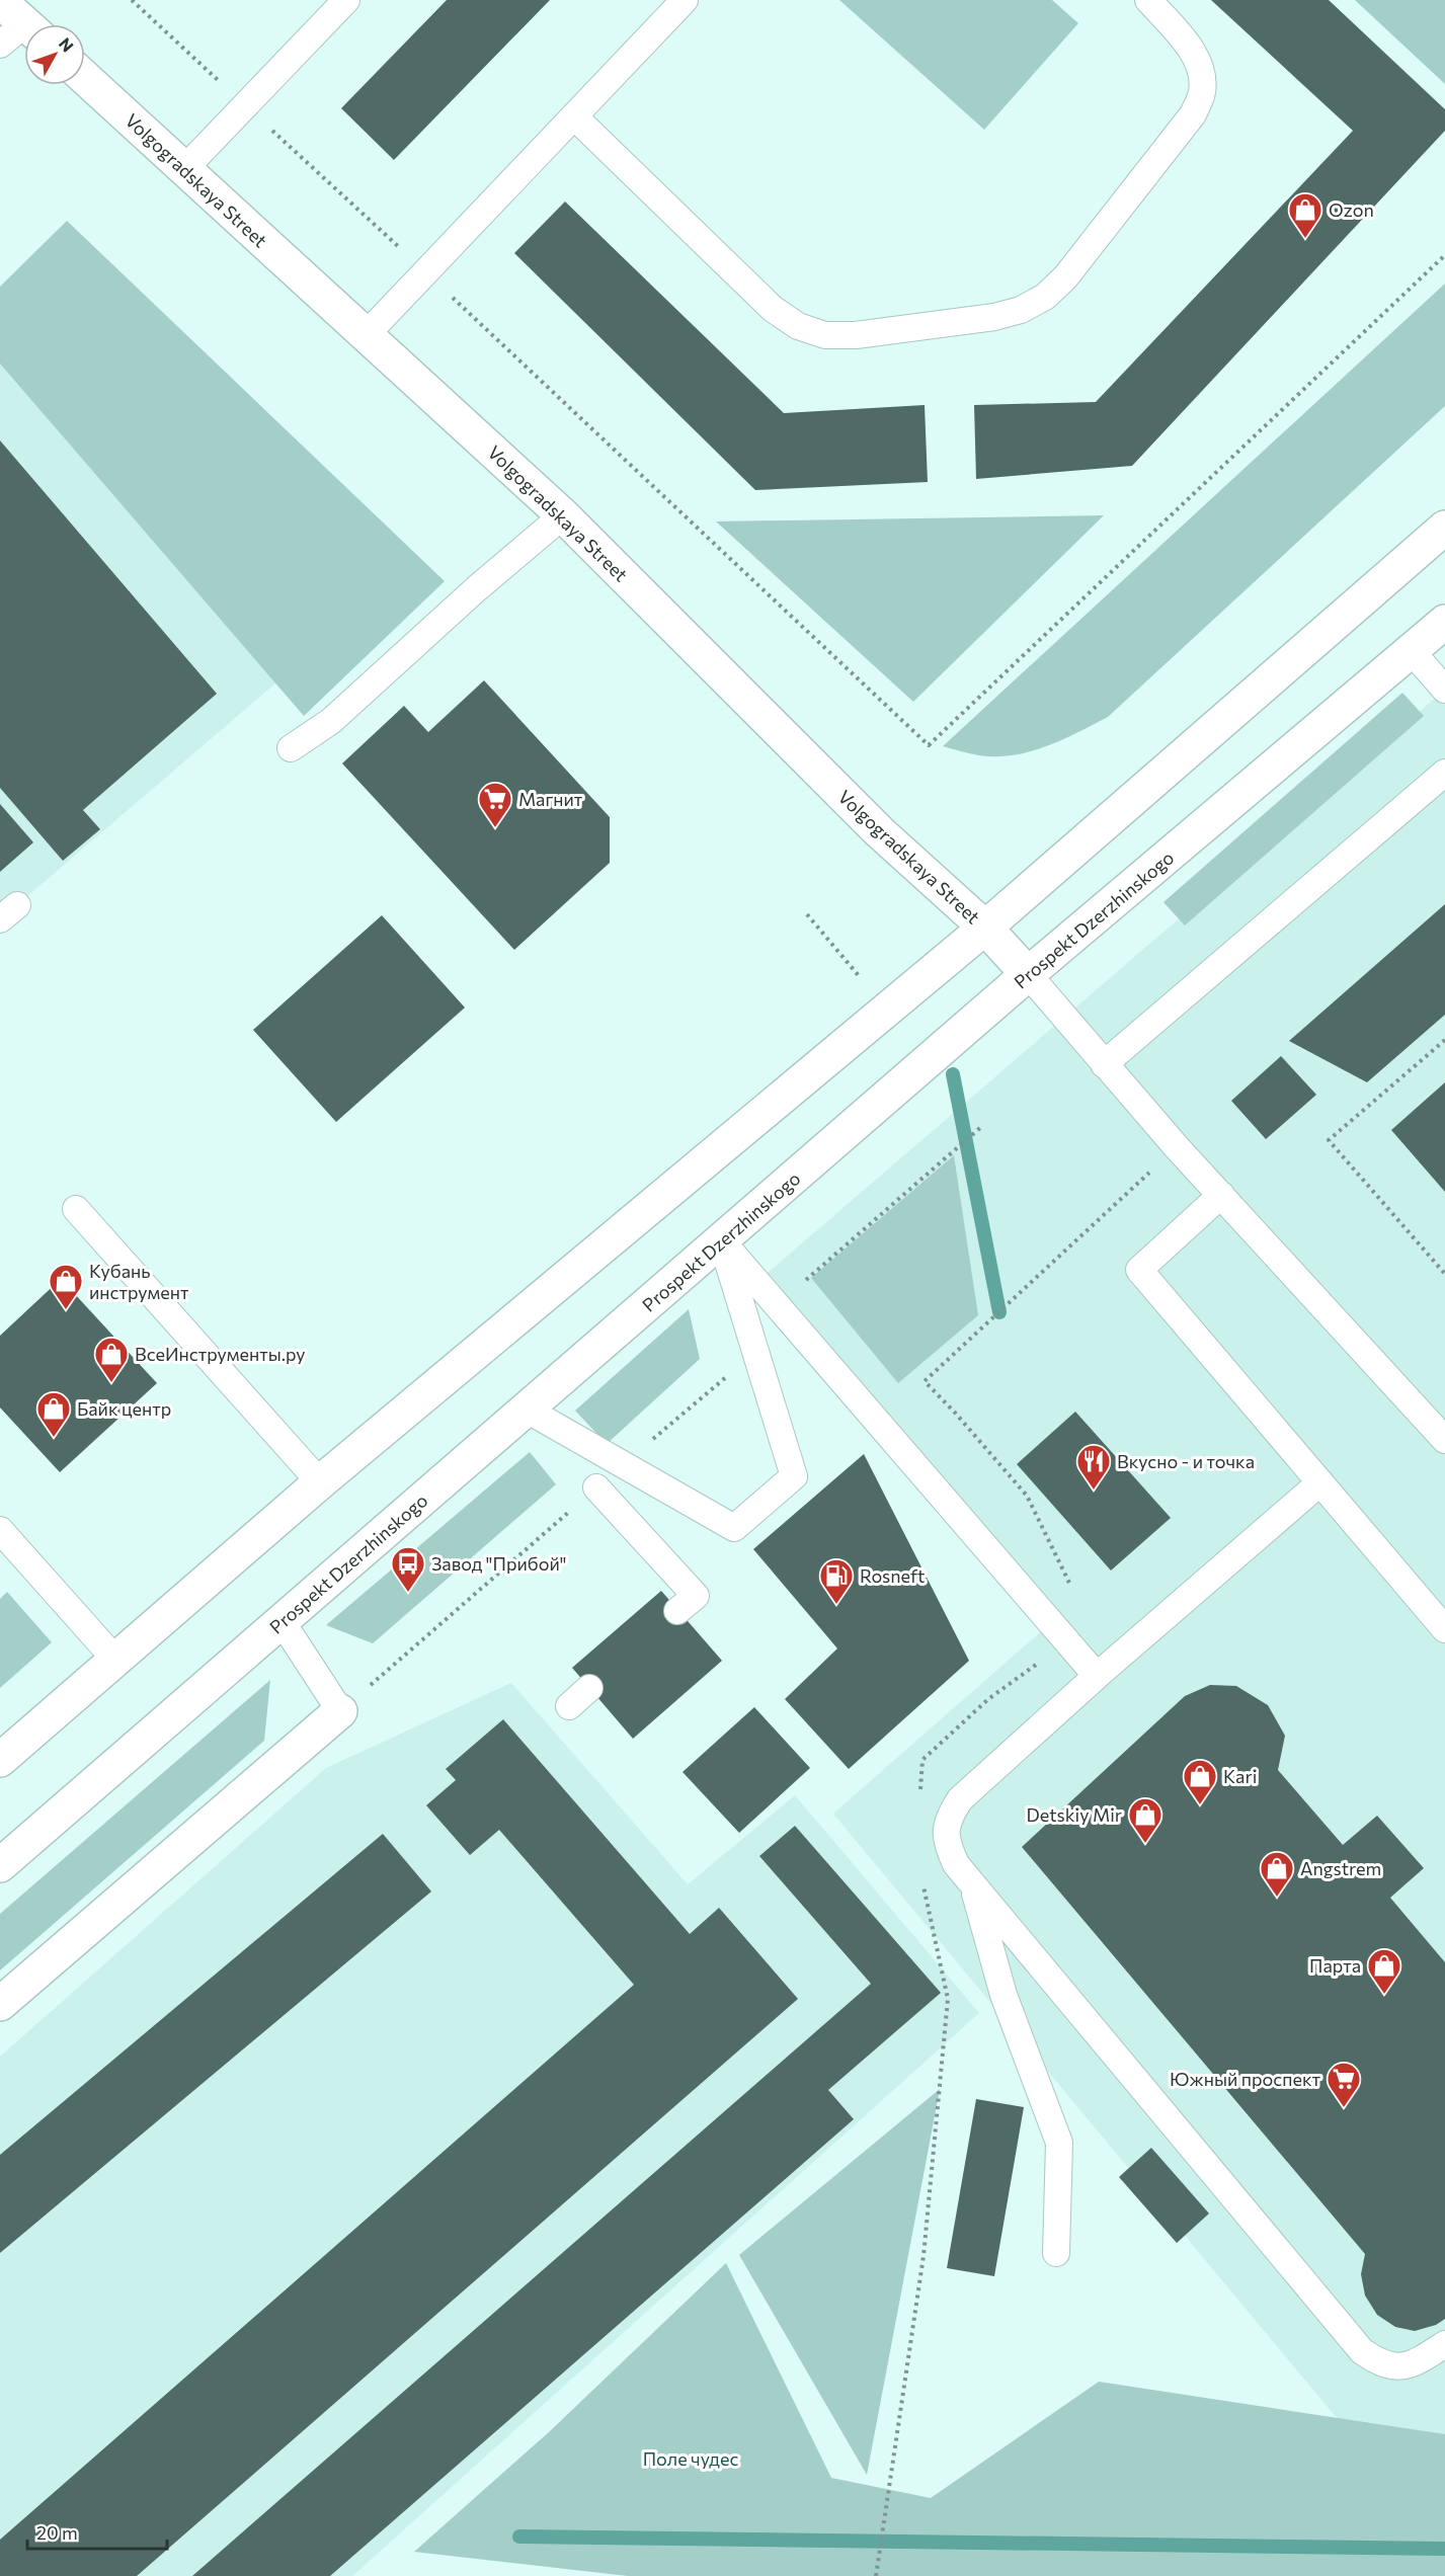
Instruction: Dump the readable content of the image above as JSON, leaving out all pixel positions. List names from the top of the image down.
{
  "streets": {
    "street": ["Volgogradskaya Street", "Prospekt Dzerzhinskogo"]
  },
  "crossings": [
    ["Volgogradskaya Street", "Prospekt Dzerzhinskogo"]
  ],
  "parks": ["Поле чудес"],
  "places": {
    "shop": [
      "Ozon",
      "Кубань инструмент",
      "ВсеИнструменты.ру",
      "Байк центр",
      "Kari",
      "Detskiy Mir",
      "Angstrem",
      "Парта"
    ],
    "supermarket": ["Магнит", "Южный проспект"],
    "restaurant": ["Вкусно - и точка"],
    "bus stop": ["Завод \"Прибой\""],
    "fuel station": ["Rosneft"]
  },
  "scale_bar": "20 m",
  "north": "top right"
}
